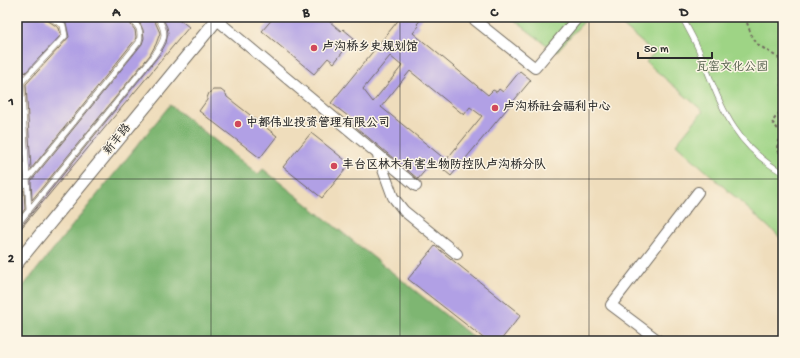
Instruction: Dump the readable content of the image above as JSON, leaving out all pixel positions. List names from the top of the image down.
{
  "streets": {
    "street": ["新丰路"]
  },
  "parks": ["瓦窑文化公园"],
  "places": [
    "卢沟桥乡史规划馆",
    "卢沟桥社会福利中心",
    "中都伟业投资管理有限公司",
    "丰台区林木有害生物防控队卢沟桥分队"
  ],
  "scale_bar": "50 m",
  "grid": {
    "columns": [
      "A",
      "B",
      "C",
      "D"
    ],
    "rows": ["1", "2"]
  }
}
